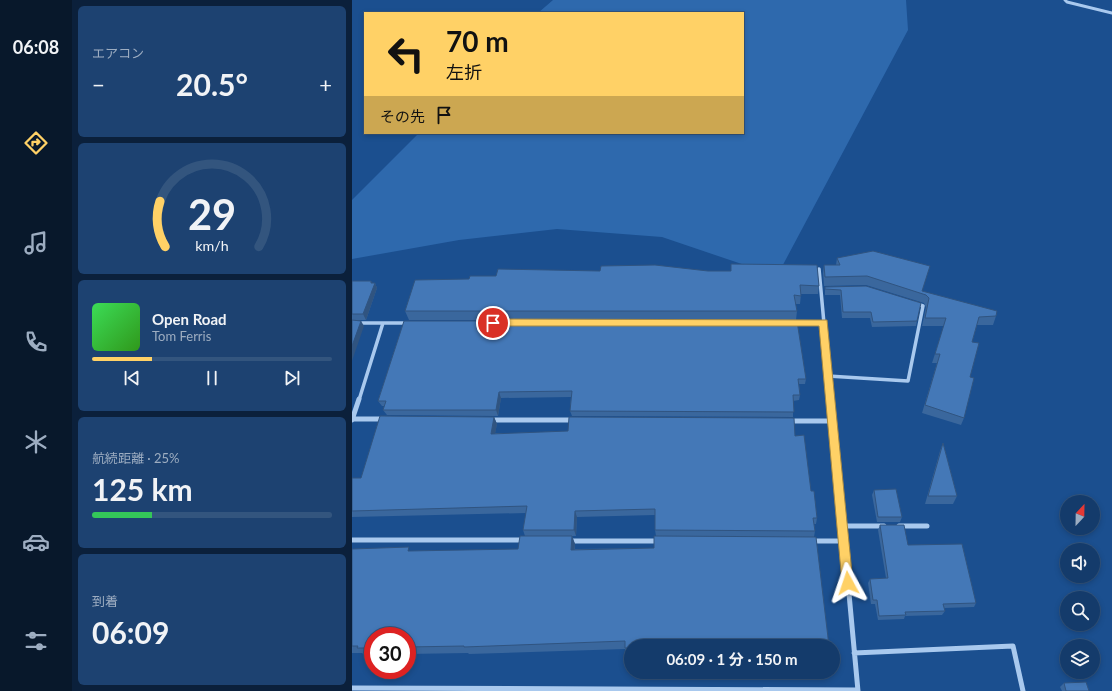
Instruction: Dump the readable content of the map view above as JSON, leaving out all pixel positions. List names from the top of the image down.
{
  "north": "top",
  "page": {
    "tabs": "06:08",
    "tile": [
      "エアコン",
      ["航続距離 · 25%", "125 km"],
      ["到着", "06:09"]
    ],
    "turn": ["70 m", "左折"],
    "heat": ["−", "20.5°", "+"],
    "then": "その先",
    "song": ["Open Road", "Tom Ferris"],
    "limit": "30",
    "trip": "06:09 · 1 分 · 150 m",
    "gauge": ["29", "km/h"]
  }
}
